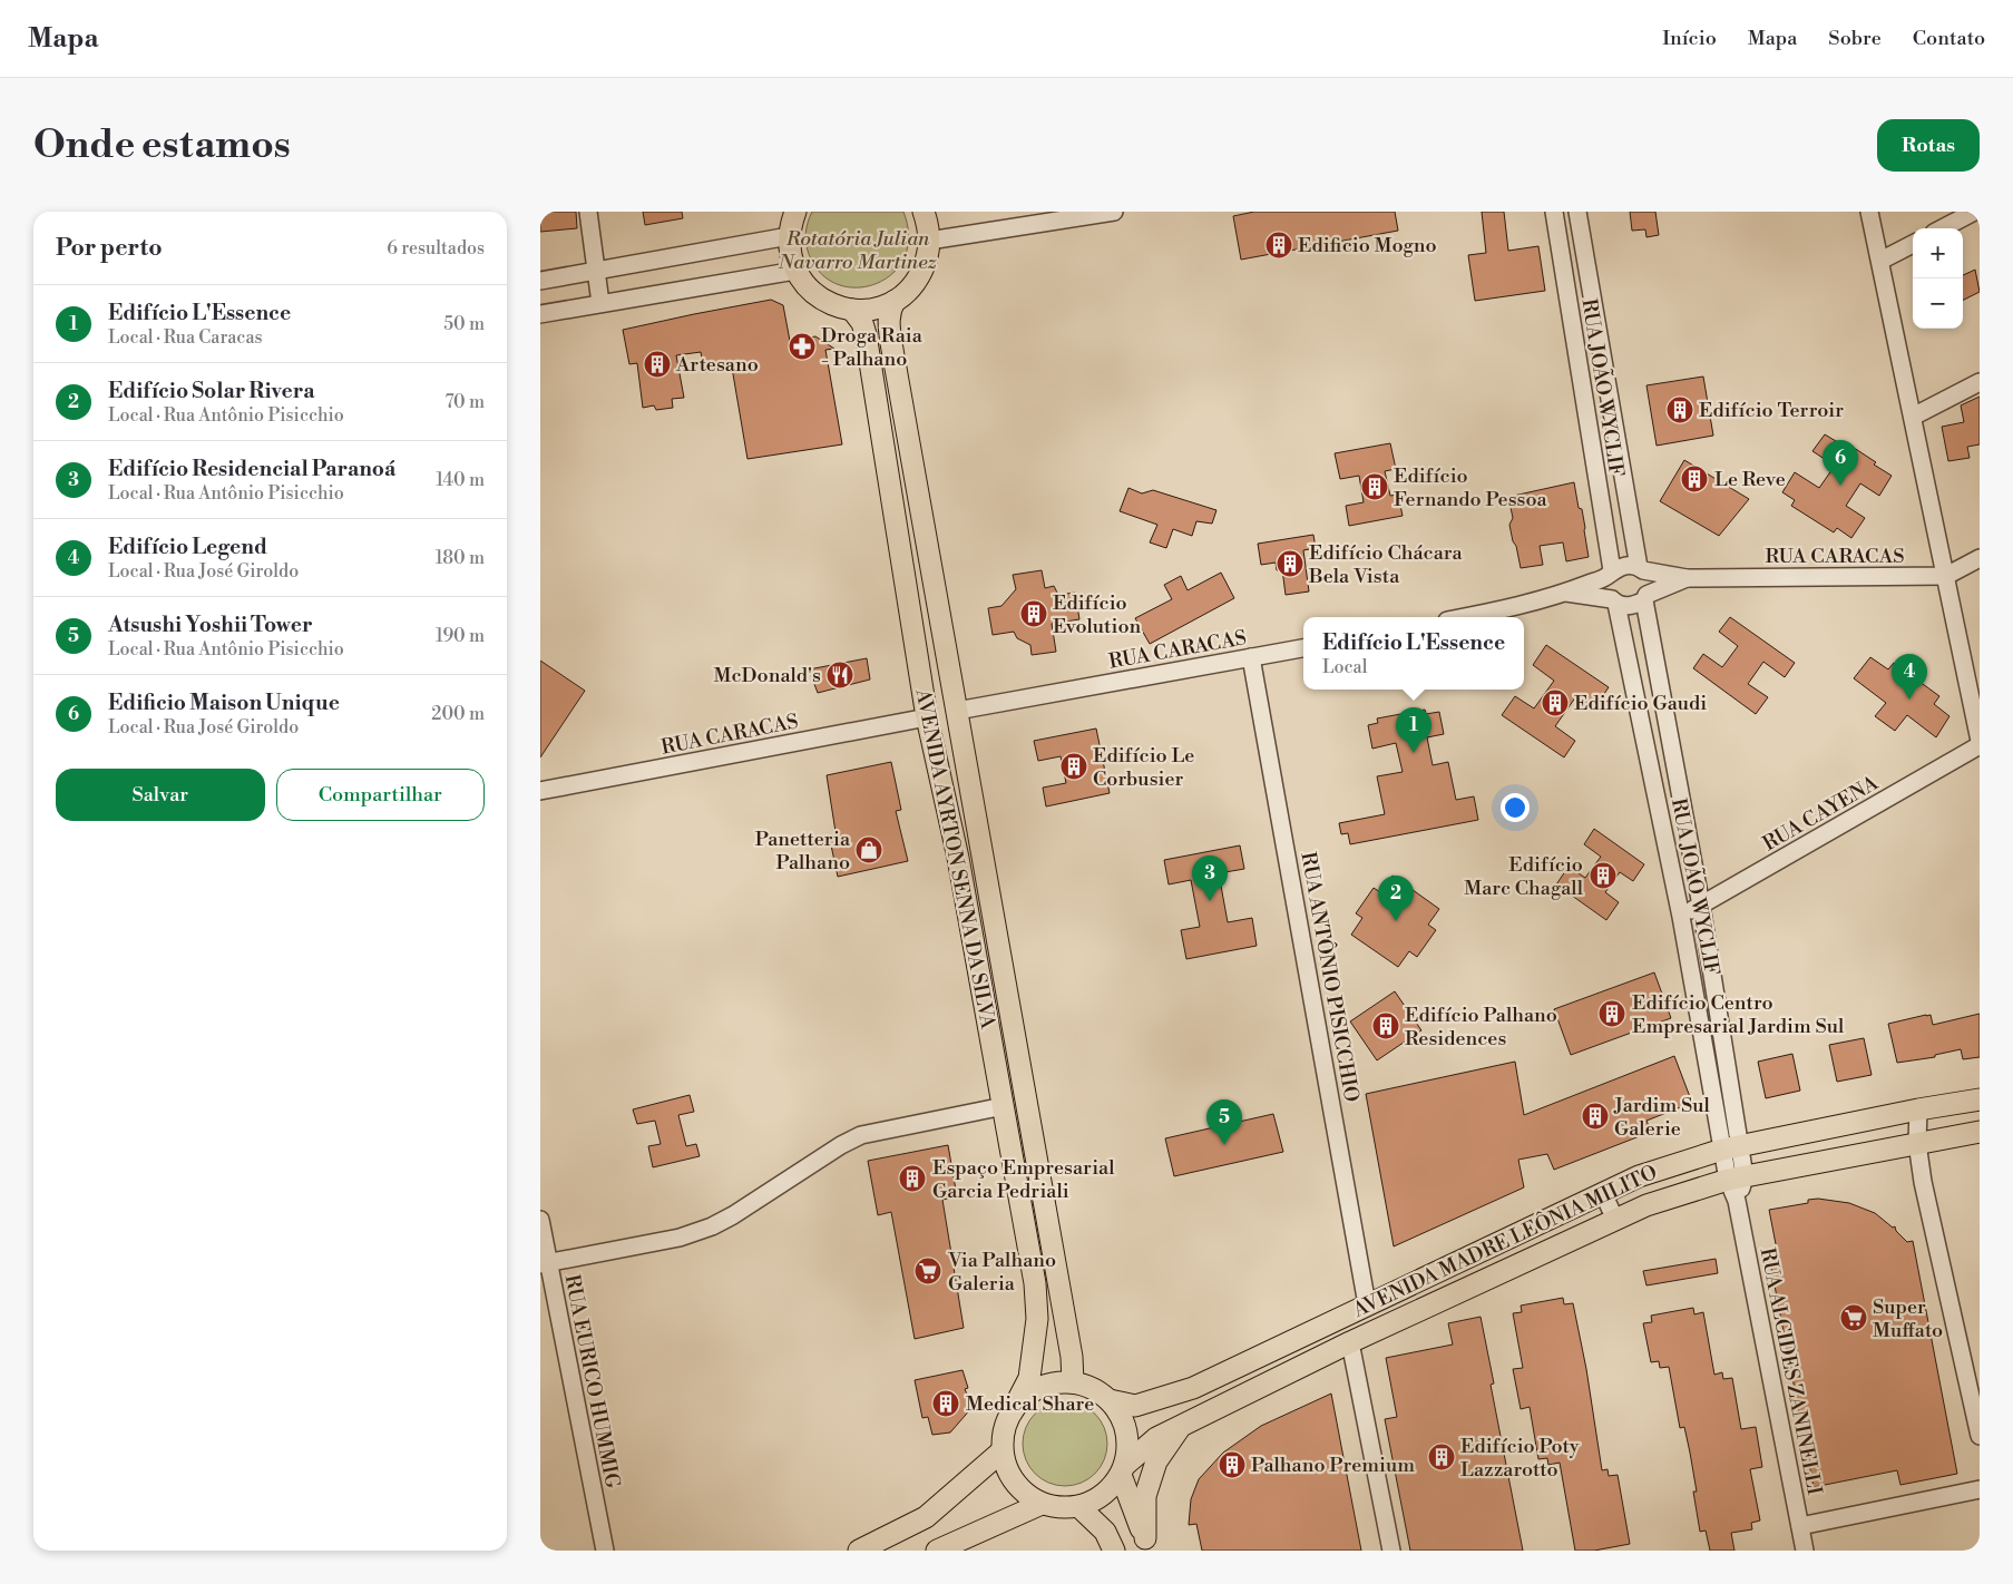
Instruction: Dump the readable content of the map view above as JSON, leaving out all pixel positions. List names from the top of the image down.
{
  "streets": {
    "main road": ["AVENIDA AYRTON SENNA DA SILVA", "AVENIDA MADRE LEÔNIA MILITO"],
    "street": [
      "RUA JOÃO WYCLIF",
      "RUA CARACAS",
      "RUA CAYENA",
      "RUA ANTÔNIO PISICCHIO",
      "RUA ALCIDES ZANINELLI",
      "RUA EURICO HUMMIG"
    ]
  },
  "crossings": [
    ["RUA JOÃO WYCLIF", "RUA CARACAS"],
    ["RUA JOÃO WYCLIF", "RUA CAYENA"],
    ["RUA JOÃO WYCLIF", "AVENIDA MADRE LEÔNIA MILITO"],
    ["RUA JOÃO WYCLIF", "RUA ALCIDES ZANINELLI"],
    ["RUA CARACAS", "AVENIDA AYRTON SENNA DA SILVA"],
    ["RUA CARACAS", "RUA ANTÔNIO PISICCHIO"],
    ["AVENIDA AYRTON SENNA DA SILVA", "AVENIDA MADRE LEÔNIA MILITO"],
    ["RUA ANTÔNIO PISICCHIO", "AVENIDA MADRE LEÔNIA MILITO"],
    ["AVENIDA MADRE LEÔNIA MILITO", "RUA ALCIDES ZANINELLI"]
  ],
  "parks": ["Rotatória Julian Navarro Martinez"],
  "places": {
    "building": [
      "Edificio Mogno",
      "Artesano",
      "Edifício Terroir",
      "Le Reve",
      "Edifício Fernando Pessoa",
      "Edifício Chácara Bela Vista",
      "Edifício Evolution",
      "Edifício Gaudi",
      "Edifício Le Corbusier",
      "Edifício Marc Chagall",
      "Edifício Centro Empresarial Jardim Sul",
      "Edifício Palhano Residences",
      "Jardim Sul Galerie",
      "Espaço Empresarial Garcia Pedriali",
      "Medical Share",
      "Edifício Poty Lazzarotto",
      "Palhano Premium"
    ],
    "pharmacy": ["Droga Raia - Palhano"],
    "restaurant": ["McDonald's"],
    "shop": ["Panetteria Palhano"],
    "supermarket": ["Via Palhano Galeria", "Super Muffato"]
  },
  "page": {
    "header": "Mapa",
    "nav": [
      "Início",
      "Mapa",
      "Sobre",
      "Contato"
    ],
    "buttons": [
      "Rotas",
      ["Salvar", "Compartilhar"]
    ],
    "title": "Onde estamos",
    "heading": ["Por perto", "6 resultados"],
    "map_buttons": ["+", "−"],
    "list": [
      {
        "mark": "1",
        "name": "Edifício L'Essence",
        "note": "Local · Rua Caracas",
        "value": "50 m"
      },
      {
        "mark": "2",
        "name": "Edifício Solar Rivera",
        "note": "Local · Rua Antônio Pisicchio",
        "value": "70 m"
      },
      {
        "mark": "3",
        "name": "Edifício Residencial Paranoá",
        "note": "Local · Rua Antônio Pisicchio",
        "value": "140 m"
      },
      {
        "mark": "4",
        "name": "Edifício Legend",
        "note": "Local · Rua José Giroldo",
        "value": "180 m"
      },
      {
        "mark": "5",
        "name": "Atsushi Yoshii Tower",
        "note": "Local · Rua Antônio Pisicchio",
        "value": "190 m"
      },
      {
        "mark": "6",
        "name": "Edificio Maison Unique",
        "note": "Local · Rua José Giroldo",
        "value": "200 m"
      }
    ],
    "pins": [
      "6",
      "4",
      "1",
      "3",
      "2",
      "5"
    ],
    "popup": ["Edifício L'Essence", "Local"]
  }
}
